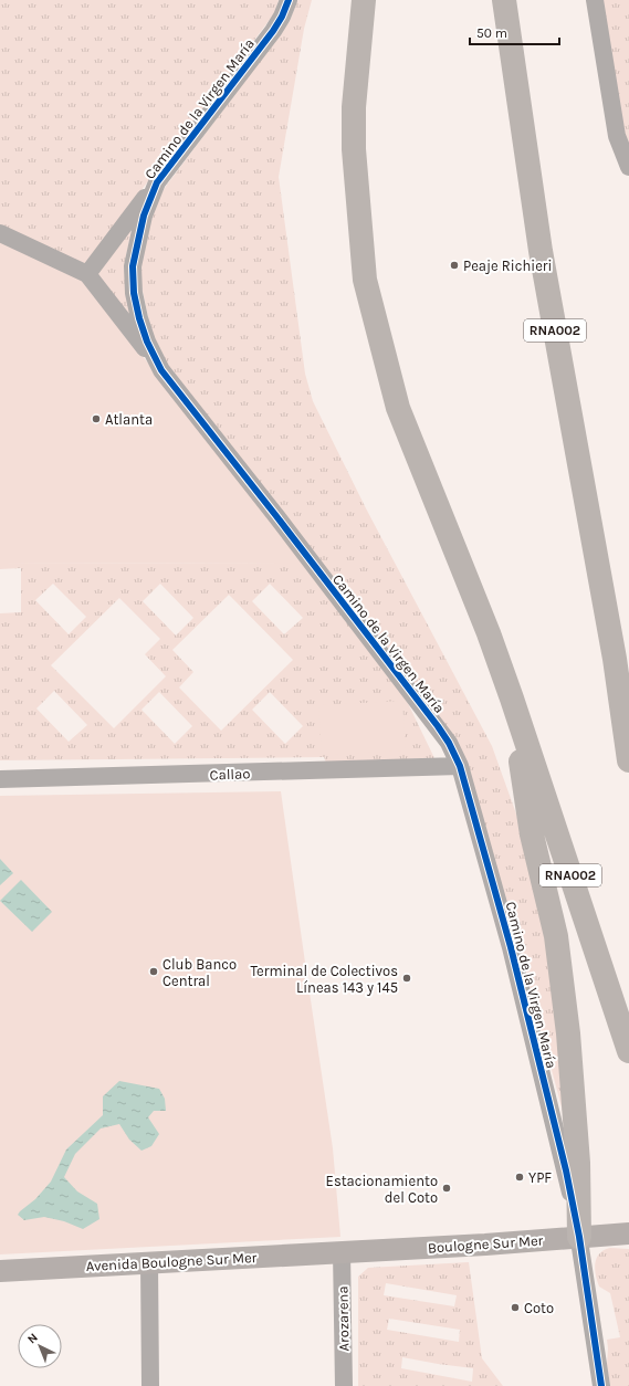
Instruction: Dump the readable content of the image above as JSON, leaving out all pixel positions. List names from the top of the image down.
{
  "streets": {
    "highway": ["RNA002"],
    "main road": ["Boulogne Sur Mer", "Avenida Boulogne Sur Mer"],
    "street": ["Camino de la Virgen María", "Callao", "Arozarena"]
  },
  "crossings": [
    ["Camino de la Virgen María", "Callao"],
    ["Camino de la Virgen María", "Boulogne Sur Mer"],
    ["Boulogne Sur Mer", "Avenida Boulogne Sur Mer"],
    ["Boulogne Sur Mer", "Arozarena"],
    ["Avenida Boulogne Sur Mer", "Arozarena"]
  ],
  "places": [
    "Peaje Richieri",
    "Atlanta",
    "Club Banco Central",
    "Terminal de Colectivos Líneas 143 y 145",
    "YPF",
    "Estacionamiento del Coto",
    "Coto"
  ],
  "scale_bar": "50 m",
  "north": "top left"
}
